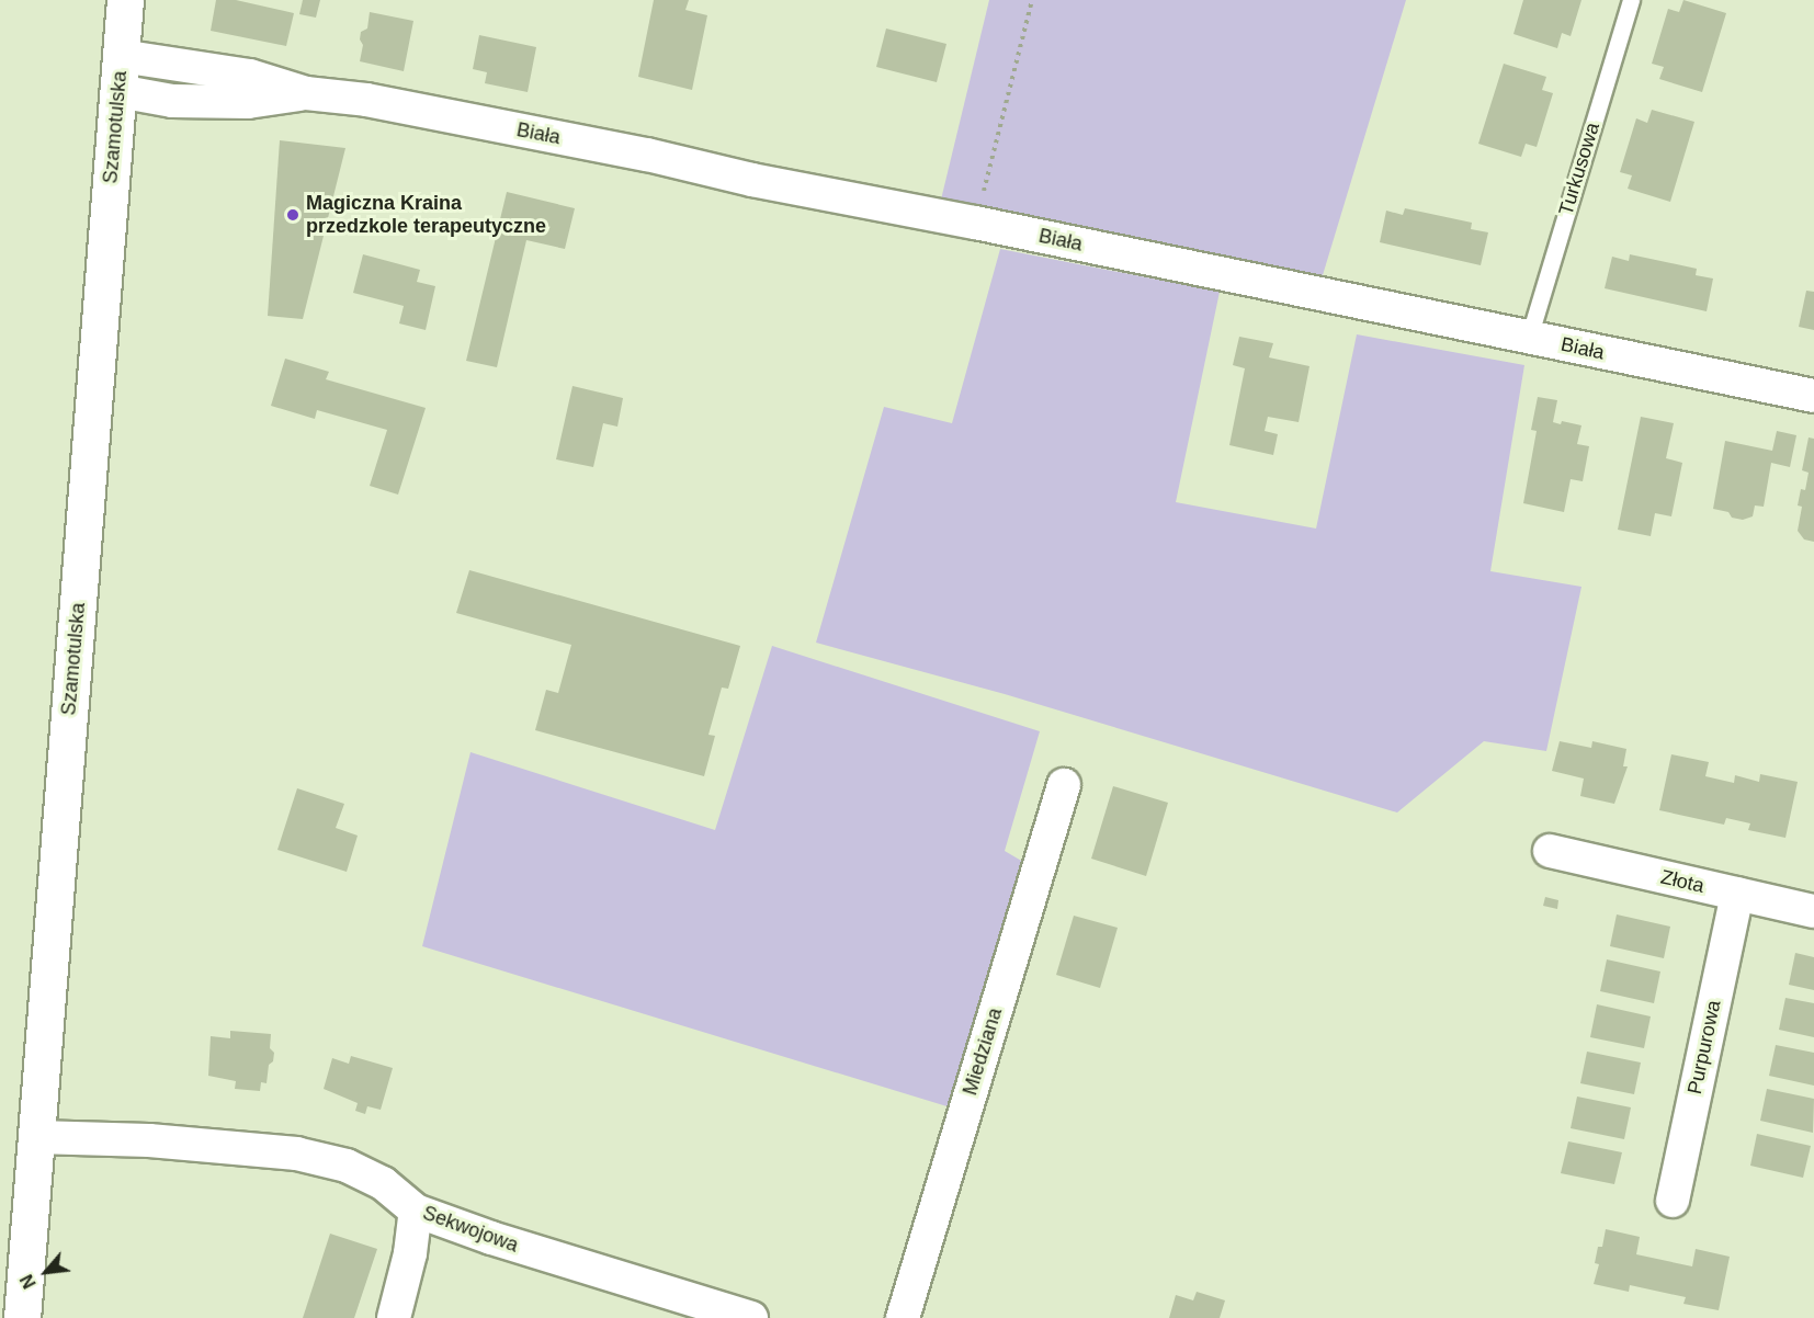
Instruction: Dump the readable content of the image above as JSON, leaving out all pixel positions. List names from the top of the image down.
{
  "streets": {
    "street": [
      "Szamotulska",
      "Biała",
      "Złota",
      "Purpurowa",
      "Miedziana",
      "Sekwojowa"
    ],
    "lane": ["Turkusowa"]
  },
  "crossings": [
    ["Szamotulska", "Biała"],
    ["Szamotulska", "Sekwojowa"],
    ["Biała", "Turkusowa"],
    ["Złota", "Purpurowa"]
  ],
  "places": ["Magiczna Kraina przedzkole terapeutyczne"],
  "north": "bottom left"
}
